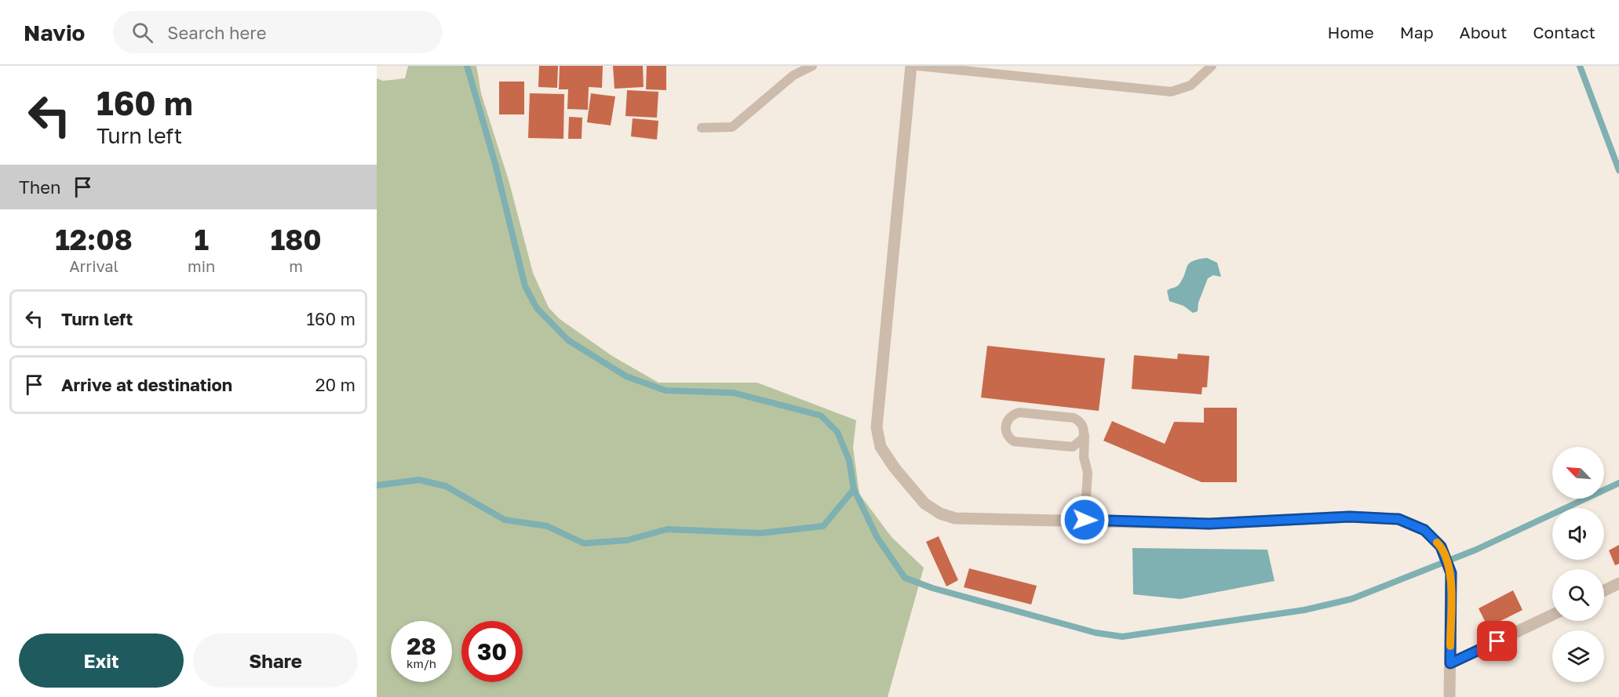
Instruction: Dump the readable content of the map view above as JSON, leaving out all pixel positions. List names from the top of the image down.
{
  "north": "top left",
  "page": {
    "header": "Navio",
    "search": "Search here",
    "nav": [
      "Home",
      "Map",
      "About",
      "Contact"
    ],
    "turn": ["160 m", "Turn left"],
    "then": "Then",
    "eta": [
      "12:08",
      "Arrival",
      "1",
      "min",
      "180",
      "m"
    ],
    "list": [
      {
        "name": "Turn left",
        "value": "160 m"
      },
      {
        "name": "Arrive at destination",
        "value": "20 m"
      }
    ],
    "speed": "28 km/h",
    "limit": "30",
    "buttons": ["Exit", "Share"]
  }
}
